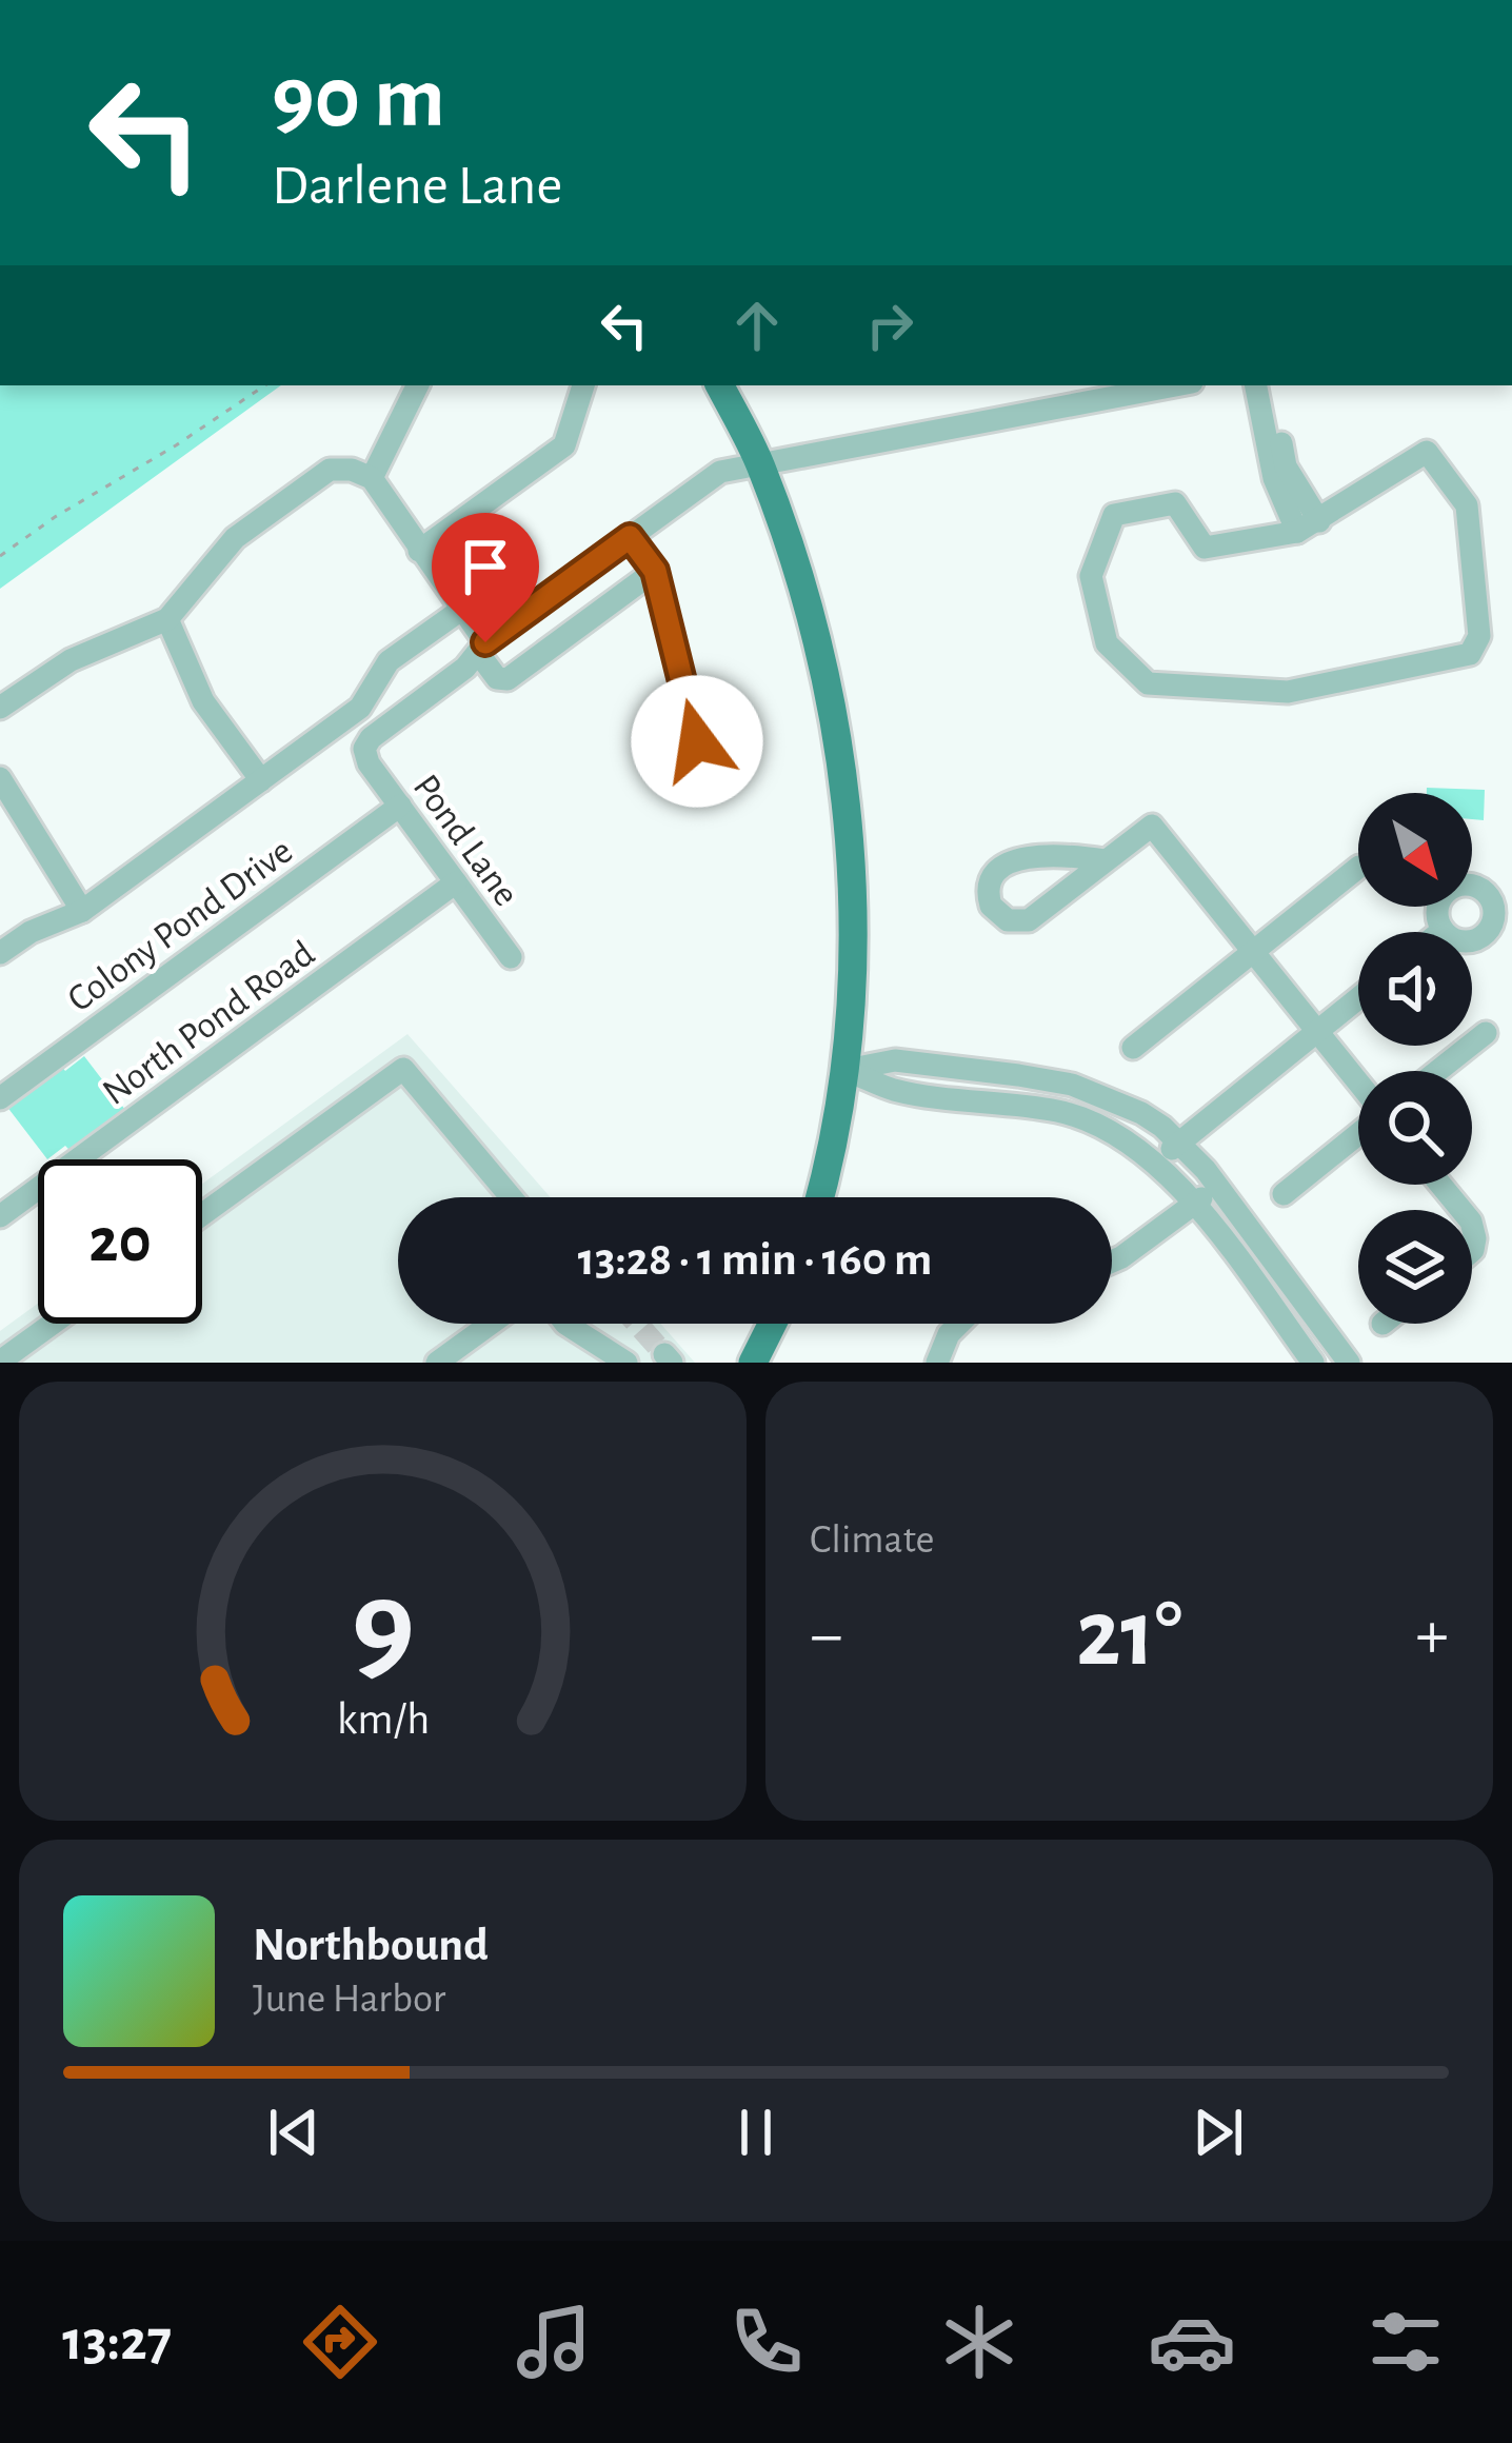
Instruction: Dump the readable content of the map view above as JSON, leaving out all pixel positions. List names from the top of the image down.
{
  "streets": {
    "street": ["Pond Lane", "Colony Pond Drive", "North Pond Road"]
  },
  "crossings": [
    ["Pond Lane", "Colony Pond Drive"],
    ["Pond Lane", "North Pond Road"]
  ],
  "north": "bottom right",
  "page": {
    "turn": ["90 m", "Darlene Lane"],
    "limit": "20",
    "trip": "13:28 · 1 min · 160 m",
    "tile": "Climate",
    "heat": ["−", "21°", "+"],
    "song": ["Northbound", "June Harbor"],
    "tabs": "13:27",
    "gauge": ["9", "km/h"]
  }
}
